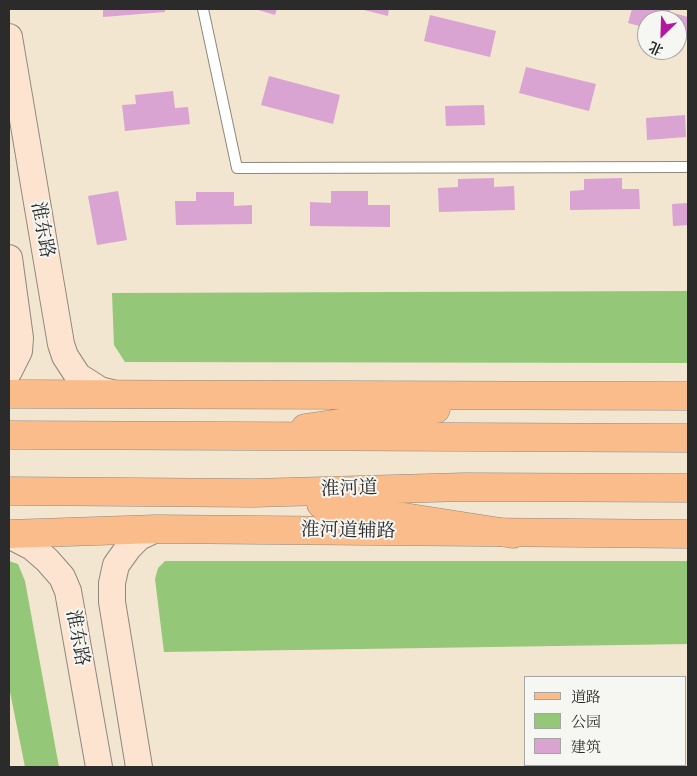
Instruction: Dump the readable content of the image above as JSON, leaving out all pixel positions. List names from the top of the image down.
{
  "streets": {
    "main road": ["淮东路", "淮河道", "淮河道辅路"]
  },
  "crossings": [
    ["淮东路", "淮河道辅路"]
  ],
  "legend": ["道路", "公园", "建筑"],
  "north": "bottom left"
}
